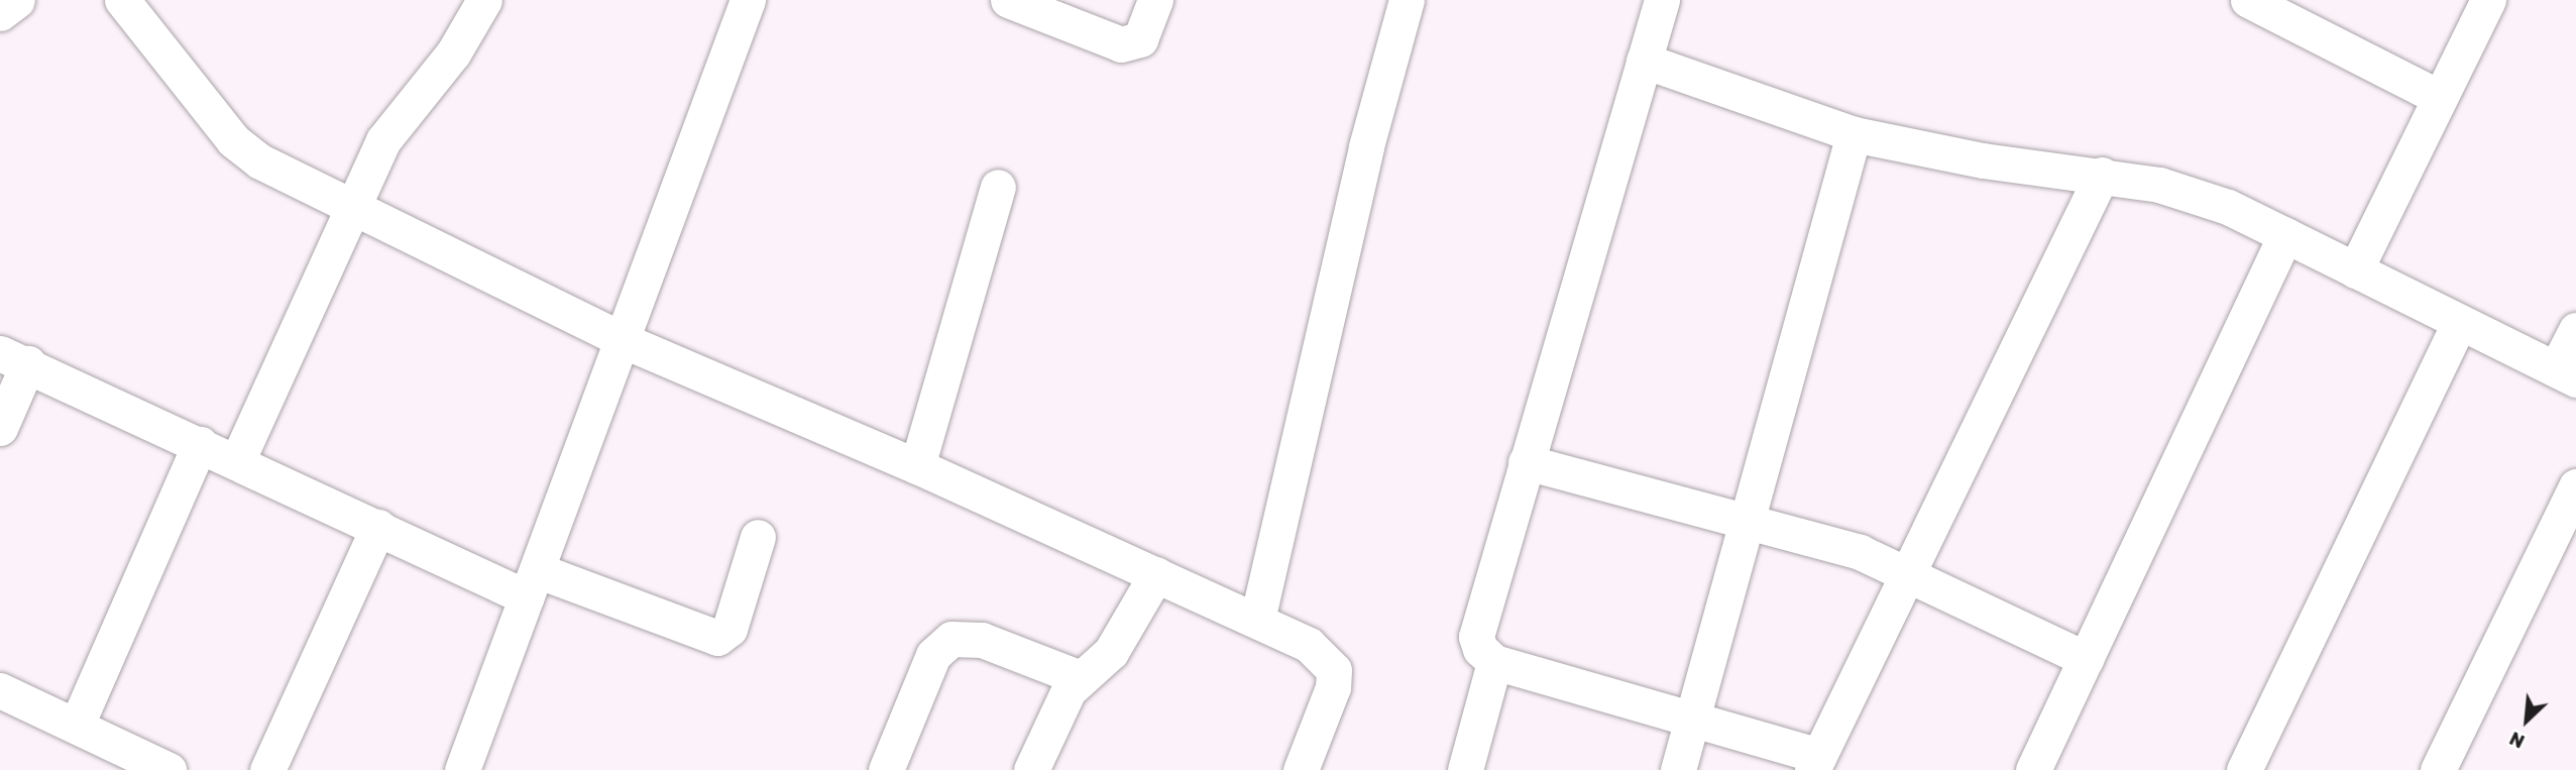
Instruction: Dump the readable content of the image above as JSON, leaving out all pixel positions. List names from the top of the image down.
{
  "north": "bottom left"
}
